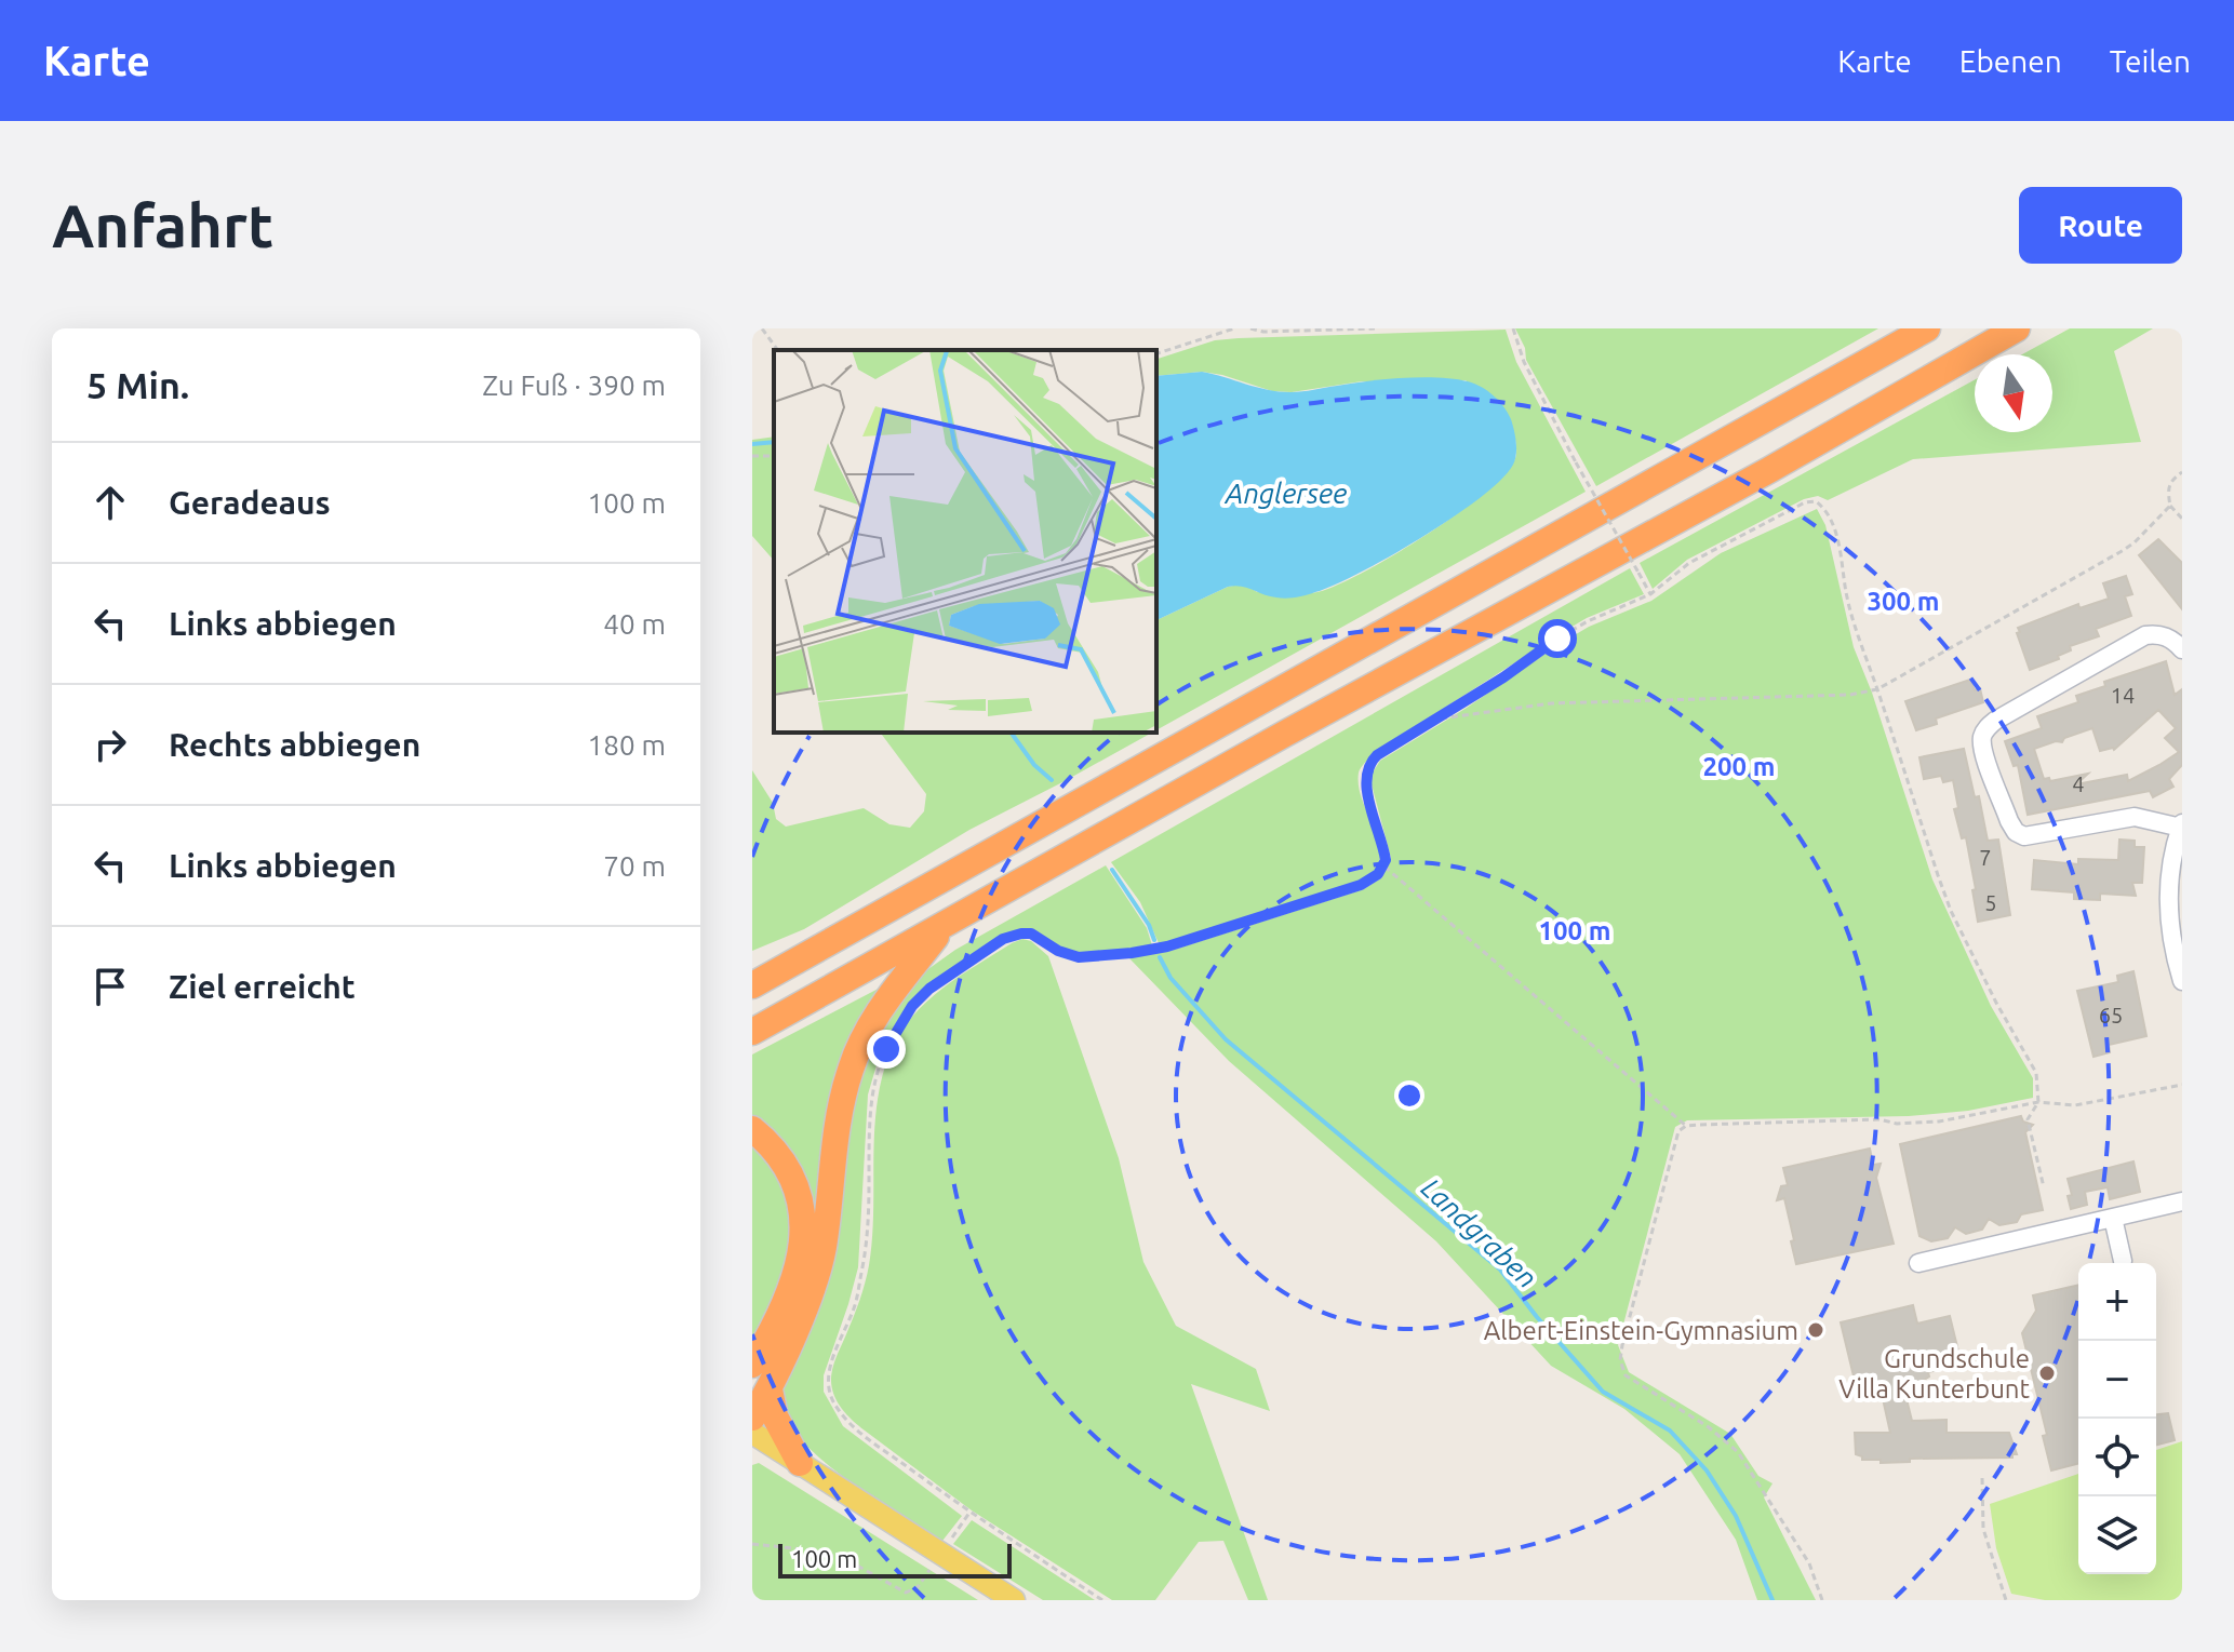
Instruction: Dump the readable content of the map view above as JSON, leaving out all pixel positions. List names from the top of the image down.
{
  "water": ["Anglersee", "Landgraben"],
  "places": ["Albert-Einstein-Gymnasium", "Grundschule Villa Kunterbunt"],
  "house_numbers": [
    "14",
    "4",
    "7",
    "5",
    "65"
  ],
  "scale_bar": "100 m",
  "north": "bottom",
  "page": {
    "header": "Karte",
    "nav": ["Karte", "Ebenen", "Teilen"],
    "buttons": "Route",
    "title": "Anfahrt",
    "heading": ["5 Min.", "Zu Fuß · 390 m"],
    "list": [
      ["Geradeaus", "100 m"],
      ["Links abbiegen", "40 m"],
      ["Rechts abbiegen", "180 m"],
      ["Links abbiegen", "70 m"],
      "Ziel erreicht"
    ],
    "map_buttons": ["+", "−"],
    "scale": "100 m"
  },
  "rings": ["300 m", "200 m", "100 m"]
}
